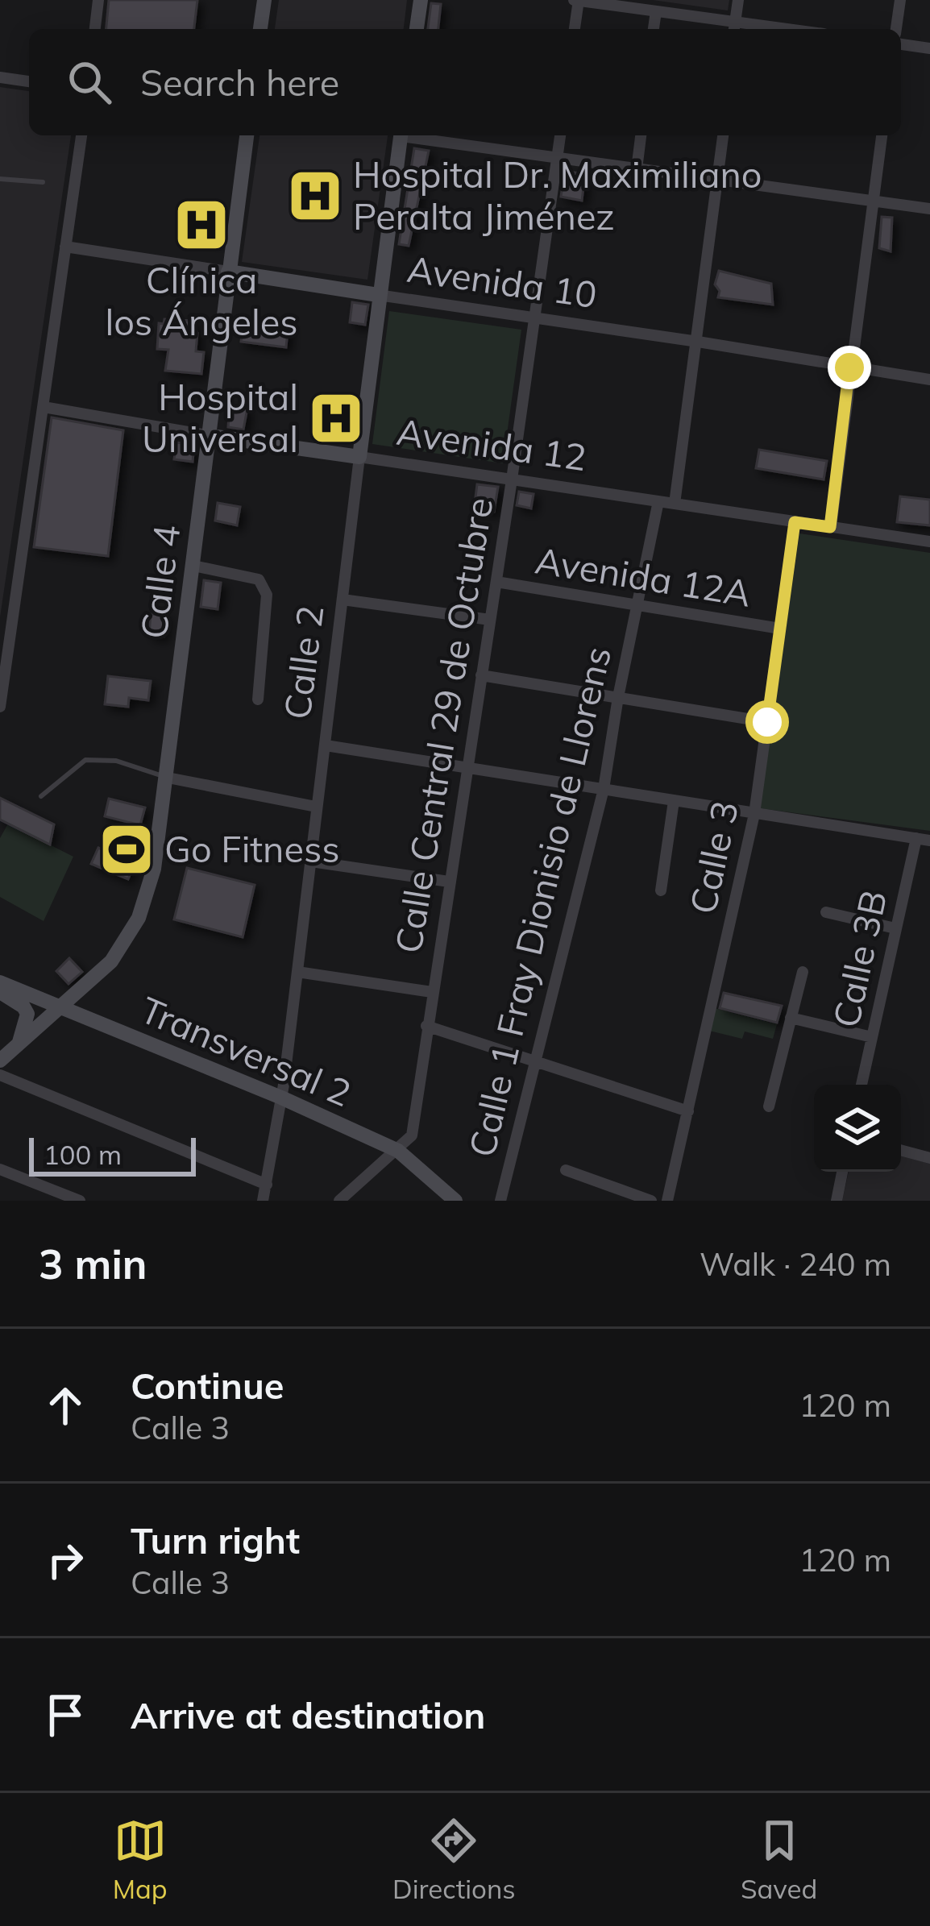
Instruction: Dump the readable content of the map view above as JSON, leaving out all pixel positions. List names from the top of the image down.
{
  "streets": {
    "street": [
      "Avenida 10",
      "Avenida 12",
      "Avenida 12A",
      "Calle 4",
      "Calle 2",
      "Calle Central 29 de Octubre",
      "Calle 3",
      "Calle 1 Fray Dionisio de Llorens",
      "Calle 3B",
      "Transversal 2"
    ]
  },
  "crossings": [
    ["Avenida 10", "Calle 4"],
    ["Avenida 10", "Calle 2"],
    ["Avenida 10", "Calle Central 29 de Octubre"],
    ["Avenida 12", "Calle 4"],
    ["Avenida 12", "Calle 2"],
    ["Avenida 12", "Calle Central 29 de Octubre"],
    ["Avenida 12", "Calle 3"],
    ["Avenida 12", "Calle 1 Fray Dionisio de Llorens"],
    ["Avenida 12A", "Calle Central 29 de Octubre"],
    ["Avenida 12A", "Calle 3"],
    ["Avenida 12A", "Calle 1 Fray Dionisio de Llorens"],
    ["Calle 4", "Transversal 2"],
    ["Calle 2", "Transversal 2"],
    ["Calle Central 29 de Octubre", "Transversal 2"]
  ],
  "places": {
    "hospital": ["Hospital Dr. Maximiliano Peralta Jiménez", "Clínica los Ángeles", "Hospital Universal"],
    "sports": ["Go Fitness"]
  },
  "scale_bar": "100 m",
  "page": {
    "search": "Search here",
    "scale": "100 m",
    "heading": ["3 min", "Walk · 240 m"],
    "list": [
      ["Continue", "Calle 3", "120 m"],
      ["Turn right", "Calle 3", "120 m"],
      "Arrive at destination"
    ],
    "nav": ["Map", "Directions", "Saved"]
  }
}
